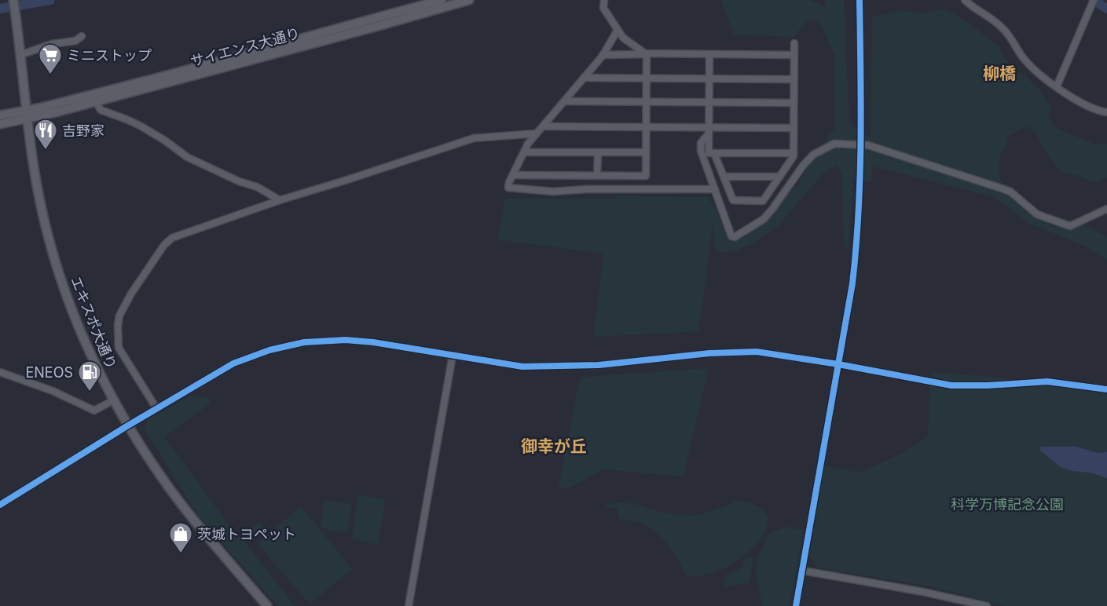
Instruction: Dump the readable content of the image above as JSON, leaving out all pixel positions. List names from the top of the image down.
{
  "streets": {
    "main road": ["サイエンス大通り", "エキスポ大通り"]
  },
  "crossings": [
    ["サイエンス大通り", "エキスポ大通り"]
  ],
  "districts": ["柳橋", "御幸が丘"],
  "parks": ["科学万博記念公園"],
  "places": {
    "supermarket": ["ミニストップ"],
    "restaurant": ["吉野家"],
    "fuel station": ["ENEOS"],
    "shop": ["茨城トヨペット"]
  }
}
